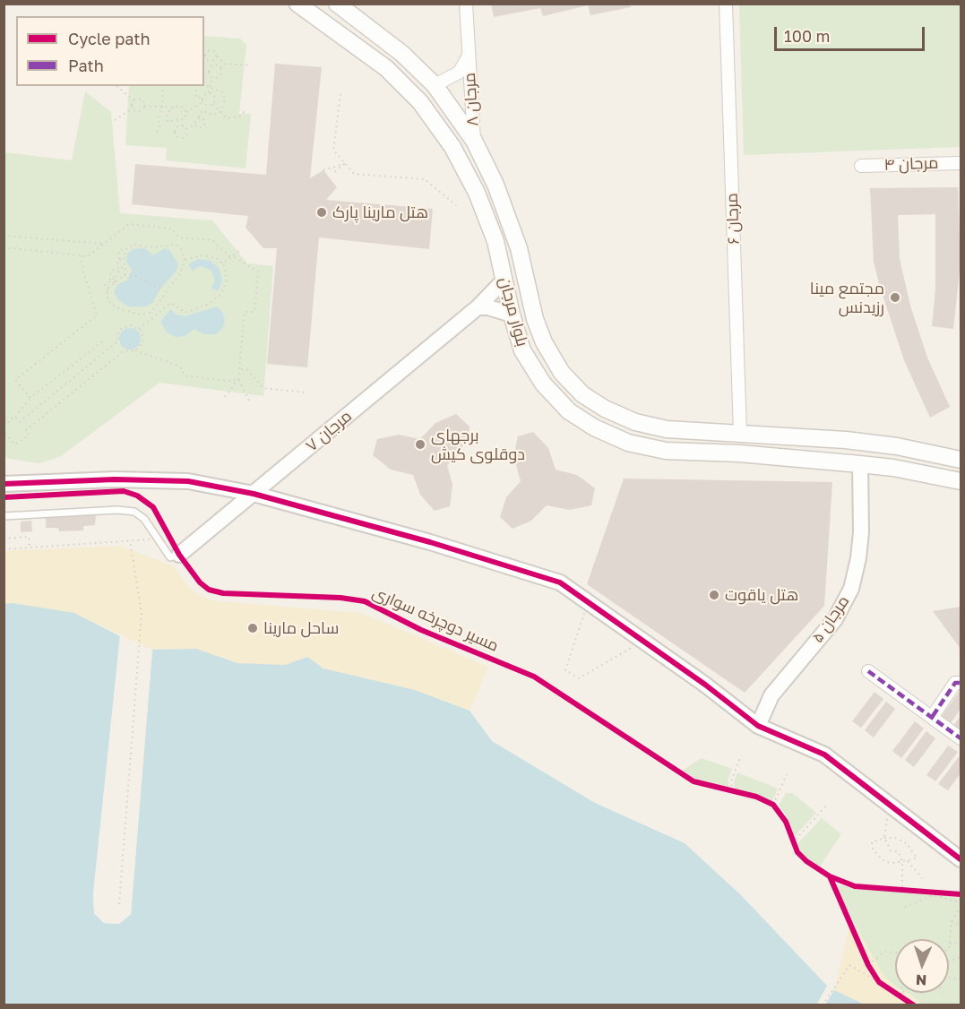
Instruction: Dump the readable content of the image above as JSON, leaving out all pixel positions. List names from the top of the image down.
{
  "streets": {
    "main road": ["بلوار مرجان"],
    "street": [
      "مرجان ۸",
      "مرجان ۴",
      "مرجان ۶",
      "مرجان ۷",
      "مرجان ۵"
    ],
    "cycle path": ["مسیر دوچرخه سواری"]
  },
  "crossings": [
    ["مرجان ۸", "بلوار مرجان"],
    ["مرجان ۶", "بلوار مرجان"],
    ["بلوار مرجان", "مرجان ۷"],
    ["بلوار مرجان", "مرجان ۵"]
  ],
  "places": [
    "هتل مارینا پارک",
    "مجتمع مینا رزیدنس",
    "برجهای دوقلوی کیش",
    "هتل یاقوت",
    "ساحل مارینا"
  ],
  "legend": ["Cycle path", "Path"],
  "scale_bar": "100 m",
  "north": "bottom"
}
